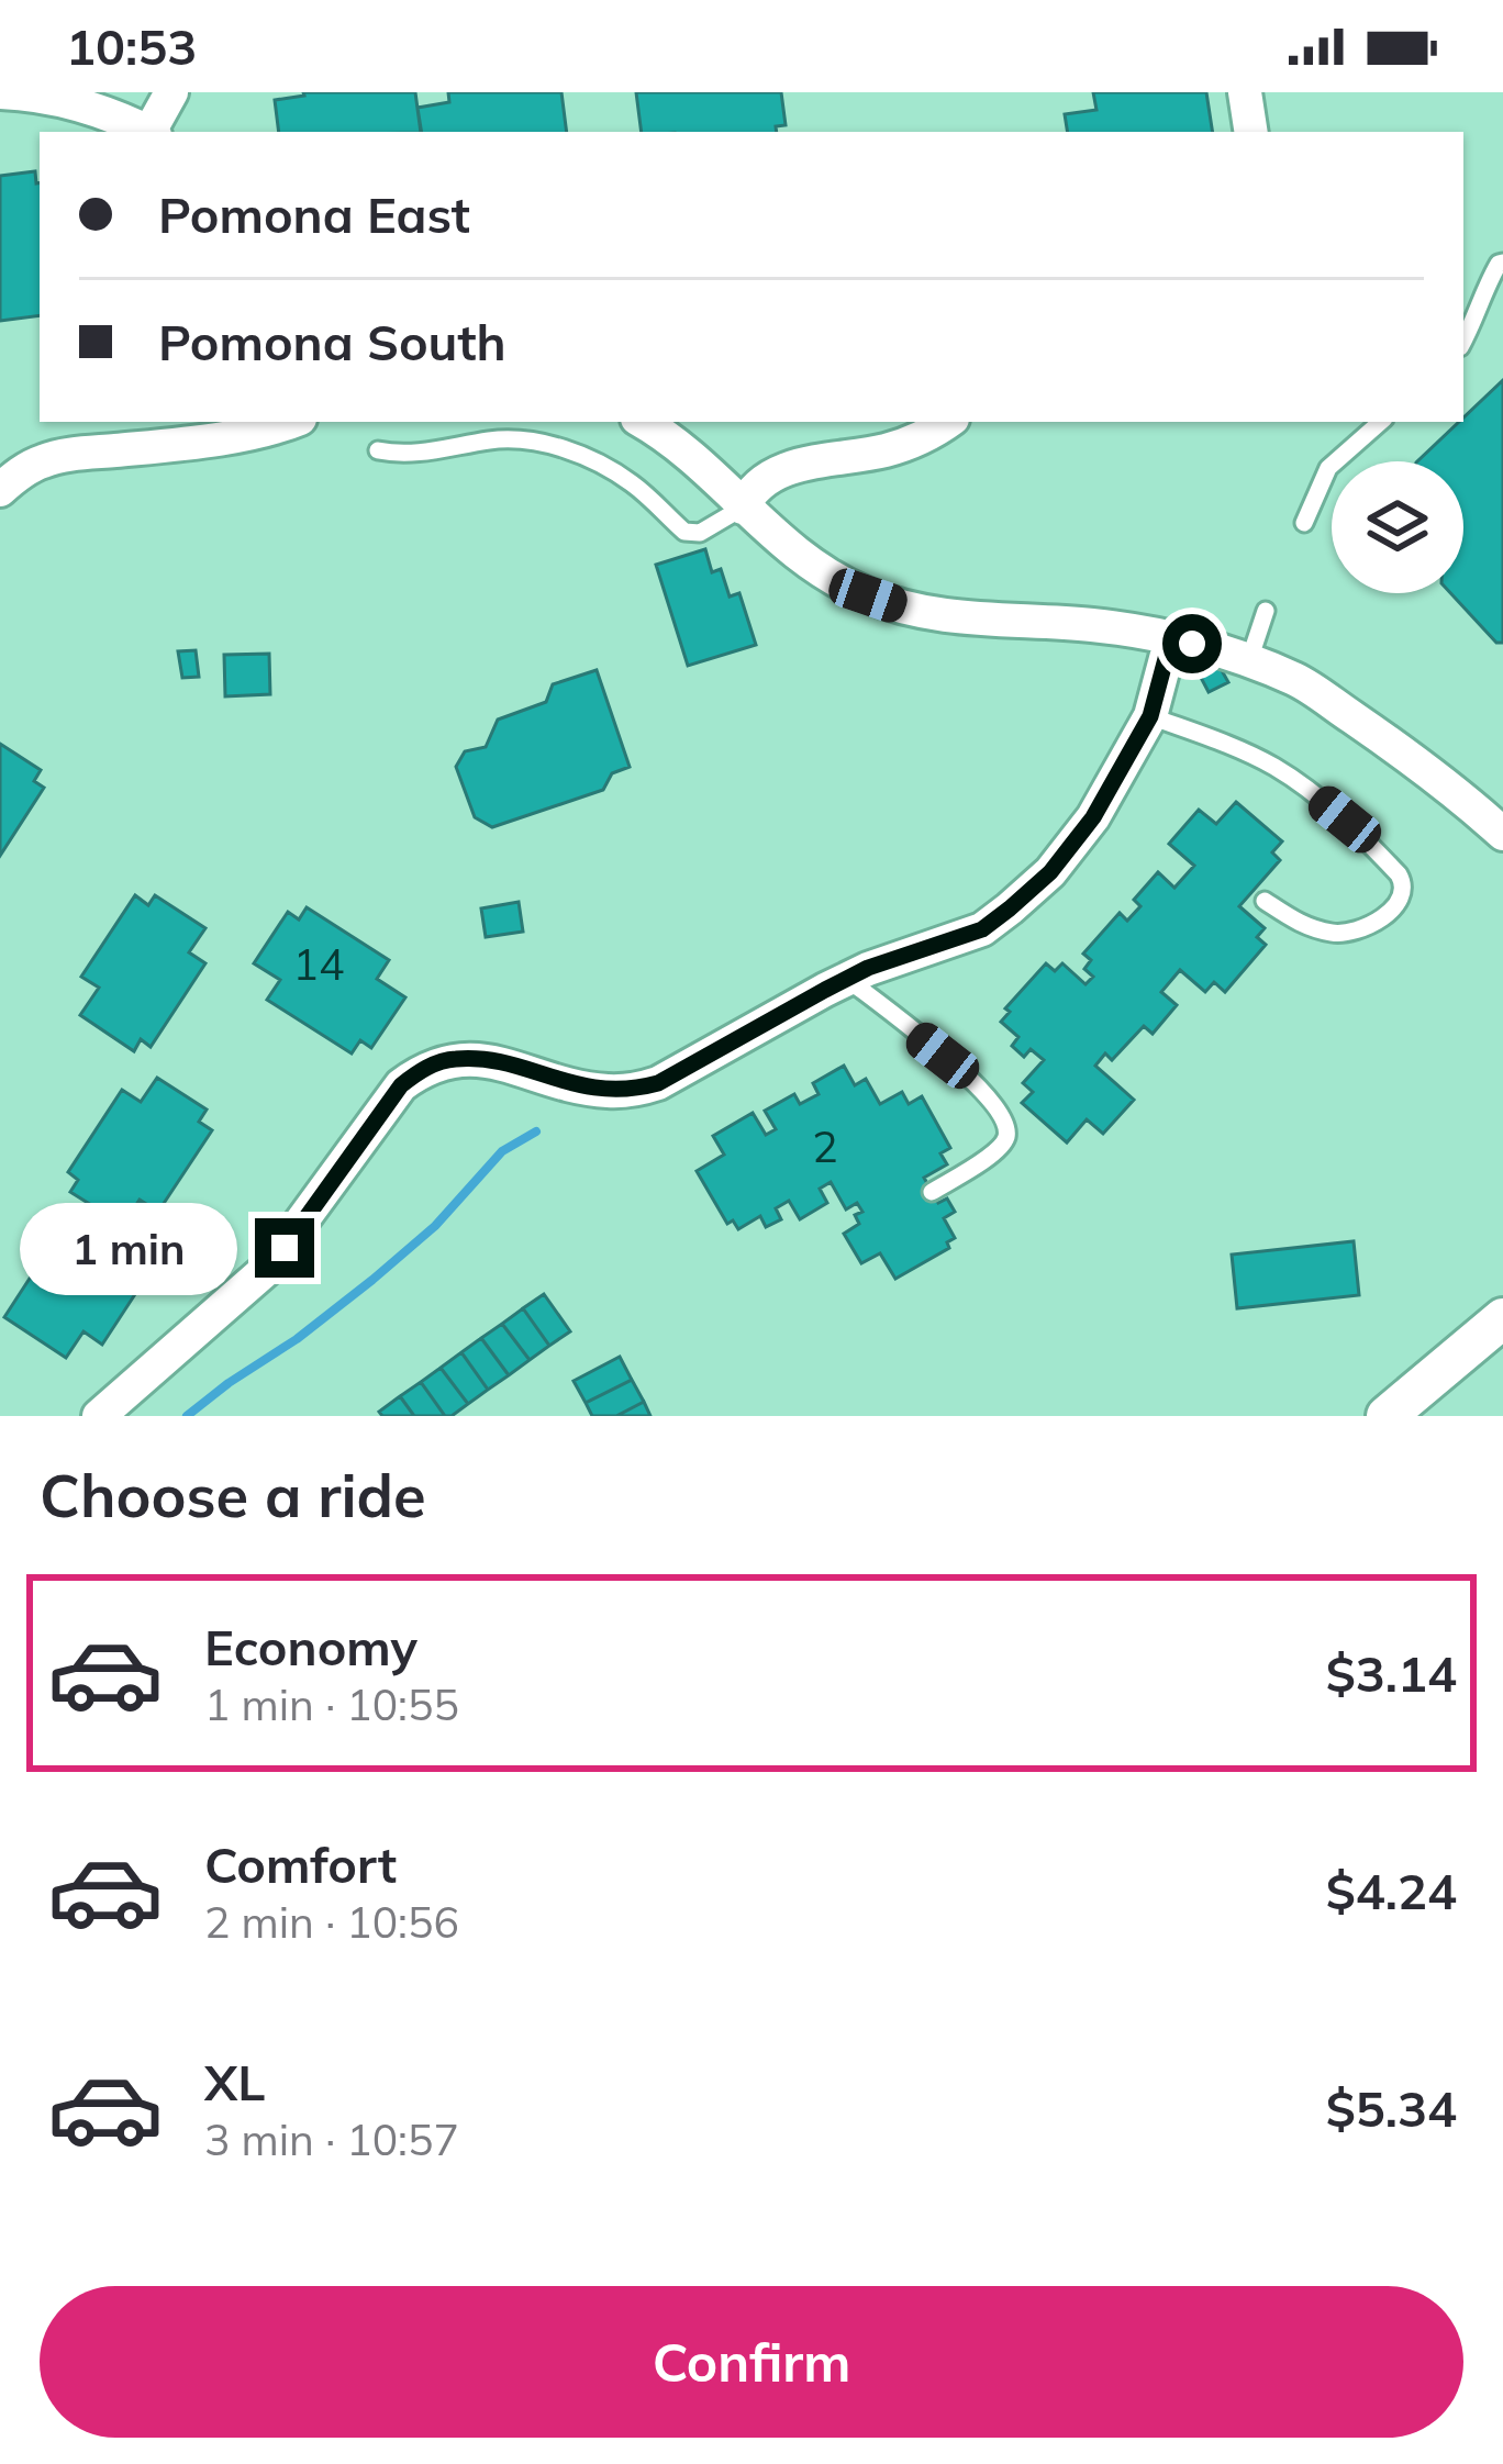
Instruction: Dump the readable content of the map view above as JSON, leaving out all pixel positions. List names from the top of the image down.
{
  "house_numbers": ["14", "2"],
  "page": {
    "status": "10:53",
    "banner": ["Pomona East", "Pomona South"],
    "bubble": "1 min",
    "heading": "Choose a ride",
    "list": [
      {
        "name": "Economy",
        "note": "1 min · 10:55",
        "value": "$3.14"
      },
      {
        "name": "Comfort",
        "note": "2 min · 10:56",
        "value": "$4.24"
      },
      {
        "name": "XL",
        "note": "3 min · 10:57",
        "value": "$5.34"
      }
    ],
    "buttons": "Confirm"
  }
}
